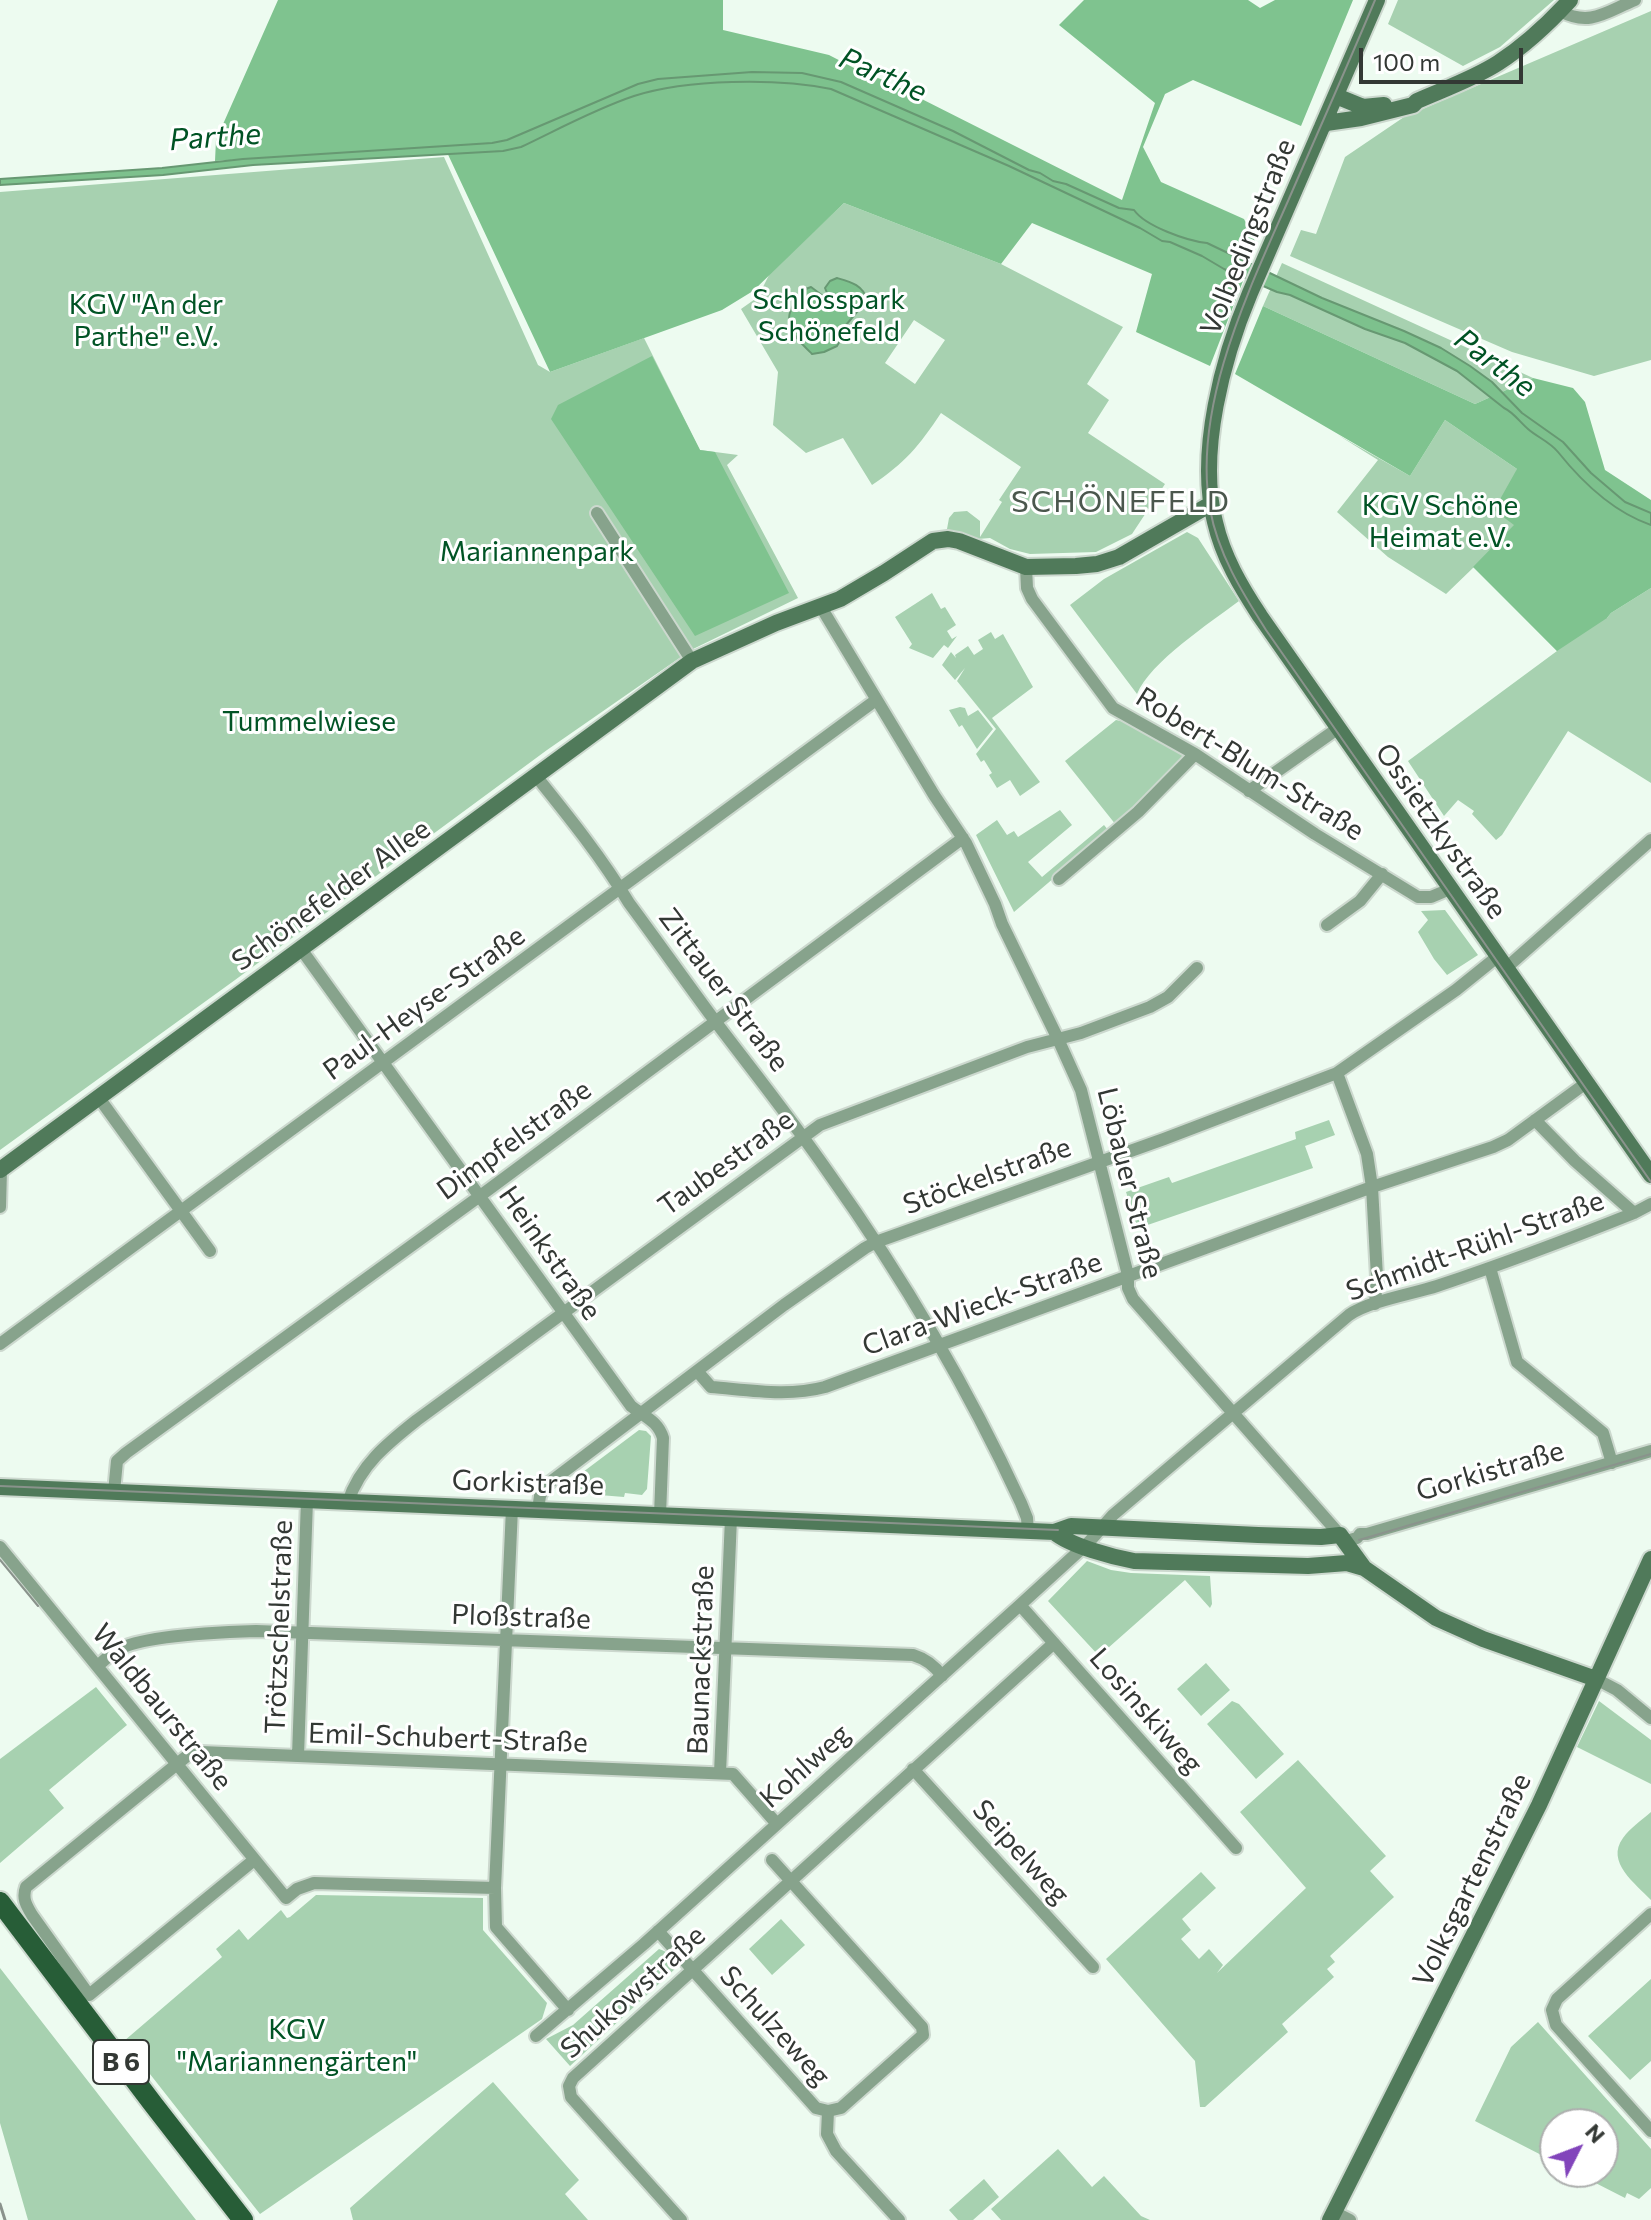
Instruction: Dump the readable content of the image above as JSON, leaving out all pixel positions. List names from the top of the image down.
{
  "streets": {
    "main road": [
      "Volbedingstraße",
      "Ossietzkystraße",
      "Schönefelder Allee",
      "Löbauer Straße",
      "Gorkistraße",
      "Volksgartenstraße",
      "B 6"
    ],
    "street": [
      "Robert-Blum-Straße",
      "Zittauer Straße",
      "Paul-Heyse-Straße",
      "Dimpfelstraße",
      "Taubestraße",
      "Stöckelstraße",
      "Schmidt-Rühl-Straße",
      "Heinkstraße",
      "Clara-Wieck-Straße",
      "Ploßstraße",
      "Trötzschelstraße",
      "Baunackstraße",
      "Waldbaurstraße",
      "Losinskiweg",
      "Emil-Schubert-Straße",
      "Kohlweg",
      "Seipelweg",
      "Shukowstraße",
      "Schulzeweg"
    ]
  },
  "crossings": [
    ["Volbedingstraße", "Ossietzkystraße"],
    ["Robert-Blum-Straße", "Ossietzkystraße"],
    ["Robert-Blum-Straße", "Schönefelder Allee"],
    ["Ossietzkystraße", "Stöckelstraße"],
    ["Ossietzkystraße", "Clara-Wieck-Straße"],
    ["Schönefelder Allee", "Zittauer Straße"],
    ["Schönefelder Allee", "Löbauer Straße"],
    ["Schönefelder Allee", "Heinkstraße"],
    ["Zittauer Straße", "Paul-Heyse-Straße"],
    ["Zittauer Straße", "Dimpfelstraße"],
    ["Zittauer Straße", "Taubestraße"],
    ["Zittauer Straße", "Stöckelstraße"],
    ["Zittauer Straße", "Clara-Wieck-Straße"],
    ["Zittauer Straße", "Gorkistraße"],
    ["Paul-Heyse-Straße", "Löbauer Straße"],
    ["Paul-Heyse-Straße", "Heinkstraße"],
    ["Dimpfelstraße", "Löbauer Straße"],
    ["Dimpfelstraße", "Heinkstraße"],
    ["Dimpfelstraße", "Gorkistraße"],
    ["Taubestraße", "Löbauer Straße"],
    ["Taubestraße", "Heinkstraße"],
    ["Taubestraße", "Gorkistraße"],
    ["Stöckelstraße", "Löbauer Straße"],
    ["Stöckelstraße", "Heinkstraße"],
    ["Stöckelstraße", "Clara-Wieck-Straße"],
    ["Stöckelstraße", "Gorkistraße"],
    ["Löbauer Straße", "Schmidt-Rühl-Straße"],
    ["Löbauer Straße", "Clara-Wieck-Straße"],
    ["Löbauer Straße", "Gorkistraße"],
    ["Löbauer Straße", "Volksgartenstraße"],
    ["Schmidt-Rühl-Straße", "Gorkistraße"],
    ["Schmidt-Rühl-Straße", "Kohlweg"],
    ["Heinkstraße", "Gorkistraße"],
    ["Gorkistraße", "Trötzschelstraße"],
    ["Gorkistraße", "Baunackstraße"],
    ["Gorkistraße", "Kohlweg"],
    ["Ploßstraße", "Trötzschelstraße"],
    ["Ploßstraße", "Baunackstraße"],
    ["Ploßstraße", "Waldbaurstraße"],
    ["Ploßstraße", "Kohlweg"],
    ["Trötzschelstraße", "Emil-Schubert-Straße"],
    ["Baunackstraße", "Emil-Schubert-Straße"],
    ["Baunackstraße", "Kohlweg"],
    ["Waldbaurstraße", "Emil-Schubert-Straße"],
    ["Losinskiweg", "Kohlweg"],
    ["Losinskiweg", "Shukowstraße"],
    ["Kohlweg", "Schulzeweg"],
    ["Seipelweg", "Shukowstraße"],
    ["Shukowstraße", "Schulzeweg"]
  ],
  "districts": ["SCHÖNEFELD"],
  "water": ["Parthe"],
  "parks": [
    "Schlosspark Schönefeld",
    "KGV \"An der Parthe\" e.V.",
    "KGV Schöne Heimat e.V.",
    "Mariannenpark",
    "Tummelwiese",
    "KGV \"Mariannengärten\""
  ],
  "scale_bar": "100 m",
  "north": "top right"
}
